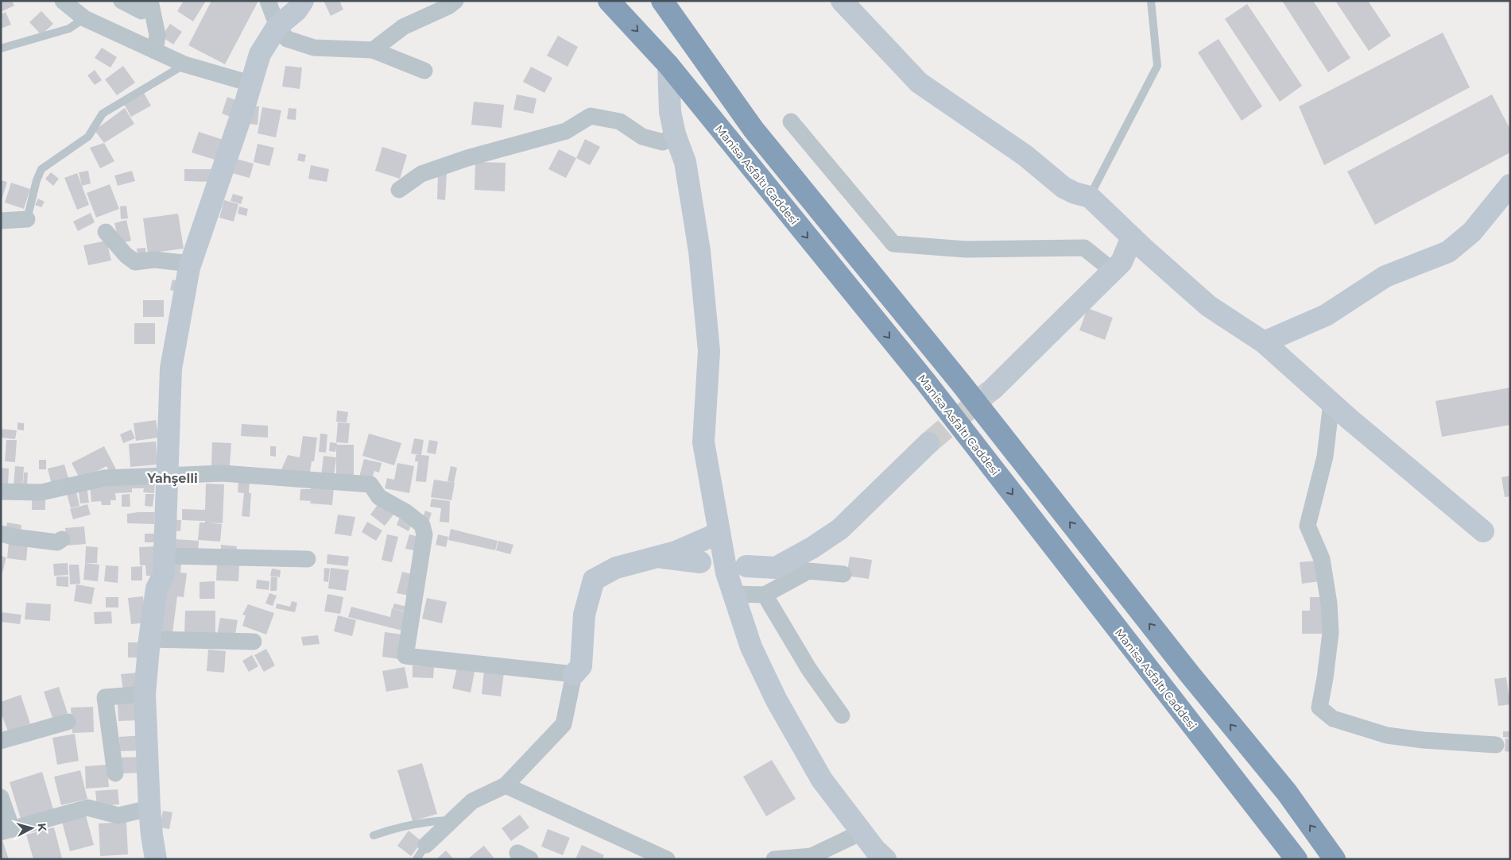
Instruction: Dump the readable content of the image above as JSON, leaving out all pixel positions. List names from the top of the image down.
{
  "streets": {
    "highway": ["Manisa Asfaltı Caddesi"]
  },
  "districts": ["Yahşelli"],
  "north": "right"
}
